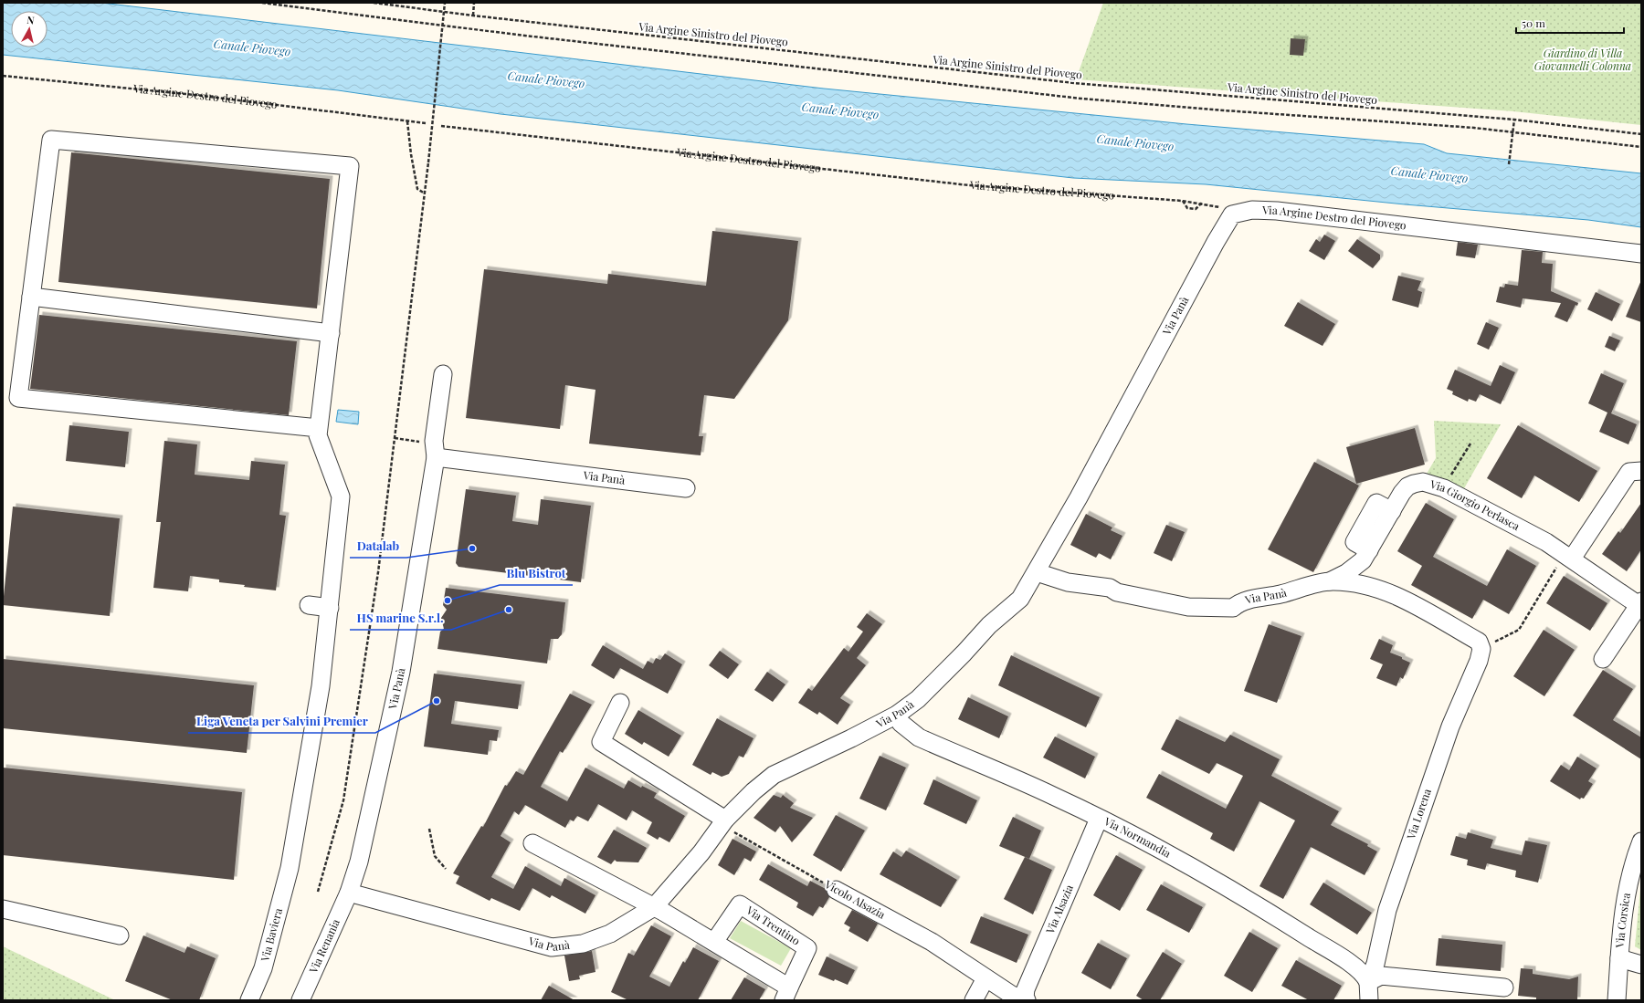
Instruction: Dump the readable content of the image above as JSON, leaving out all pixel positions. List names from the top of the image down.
{
  "streets": {
    "street": [
      "Via Argine Destro del Piovego",
      "Via Panà",
      "Via Giorgio Perlasca",
      "Via Lorena",
      "Via Normandia",
      "Vicolo Alsazia",
      "Via Alsazia",
      "Via Corsica",
      "Via Trentino",
      "Via Baviera",
      "Via Renania"
    ],
    "path": ["Via Argine Sinistro del Piovego"]
  },
  "crossings": [
    ["Via Argine Destro del Piovego", "Via Panà"],
    ["Via Panà", "Via Giorgio Perlasca"],
    ["Via Panà", "Via Lorena"],
    ["Via Panà", "Via Normandia"],
    ["Via Panà", "Vicolo Alsazia"],
    ["Via Panà", "Via Trentino"],
    ["Via Panà", "Via Renania"],
    ["Via Lorena", "Via Normandia"],
    ["Via Normandia", "Via Alsazia"],
    ["Vicolo Alsazia", "Via Alsazia"]
  ],
  "water": ["Canale Piovego"],
  "parks": ["Giardino di Villa Giovannelli Colonna"],
  "places": [
    "Datalab",
    "Blu Bistrot",
    "HS marine S.r.l.",
    "Liga Veneta per Salvini Premier"
  ],
  "scale_bar": "50 m",
  "north": "top"
}
